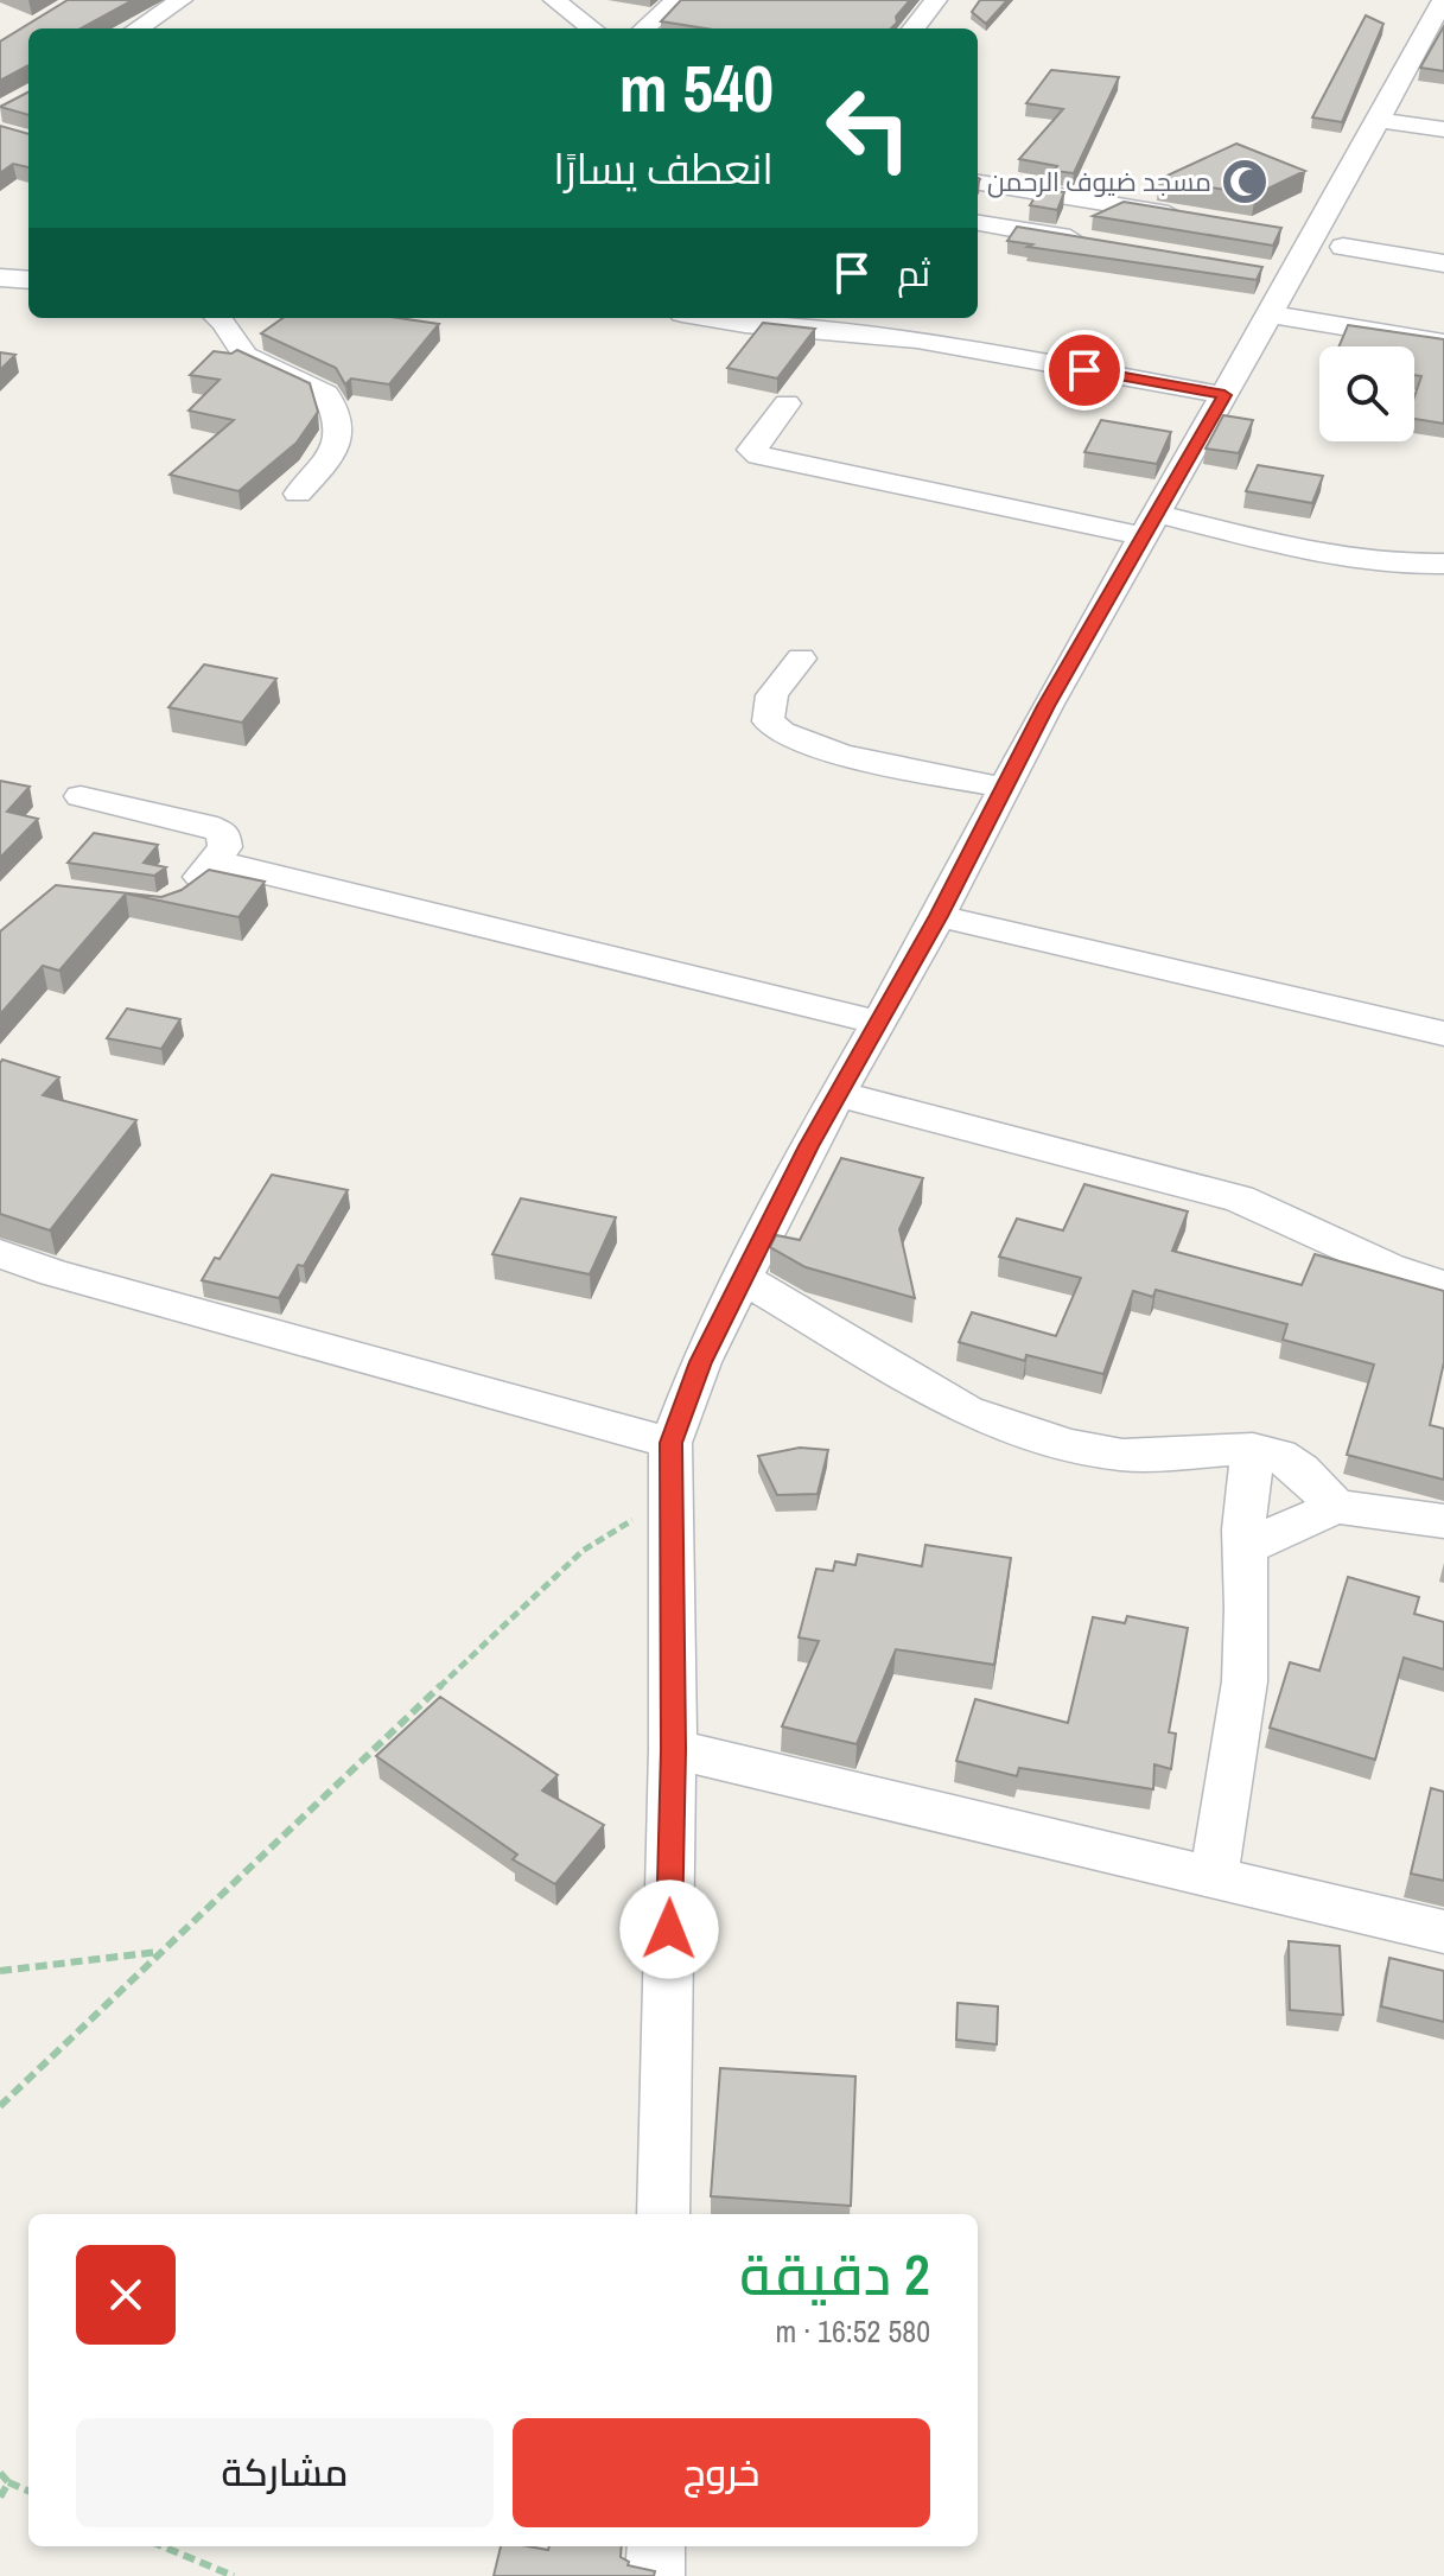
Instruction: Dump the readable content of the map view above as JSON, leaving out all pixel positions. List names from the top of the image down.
{
  "places": {
    "mosque": ["مسجد ضيوف الرحمن"]
  },
  "page": {
    "turn": ["540 m", "انعطف يسارًا"],
    "then": "ثم",
    "heading": ["2 دقيقة", "580 m · 16:52"],
    "buttons": ["خروج", "مشاركة"]
  }
}
